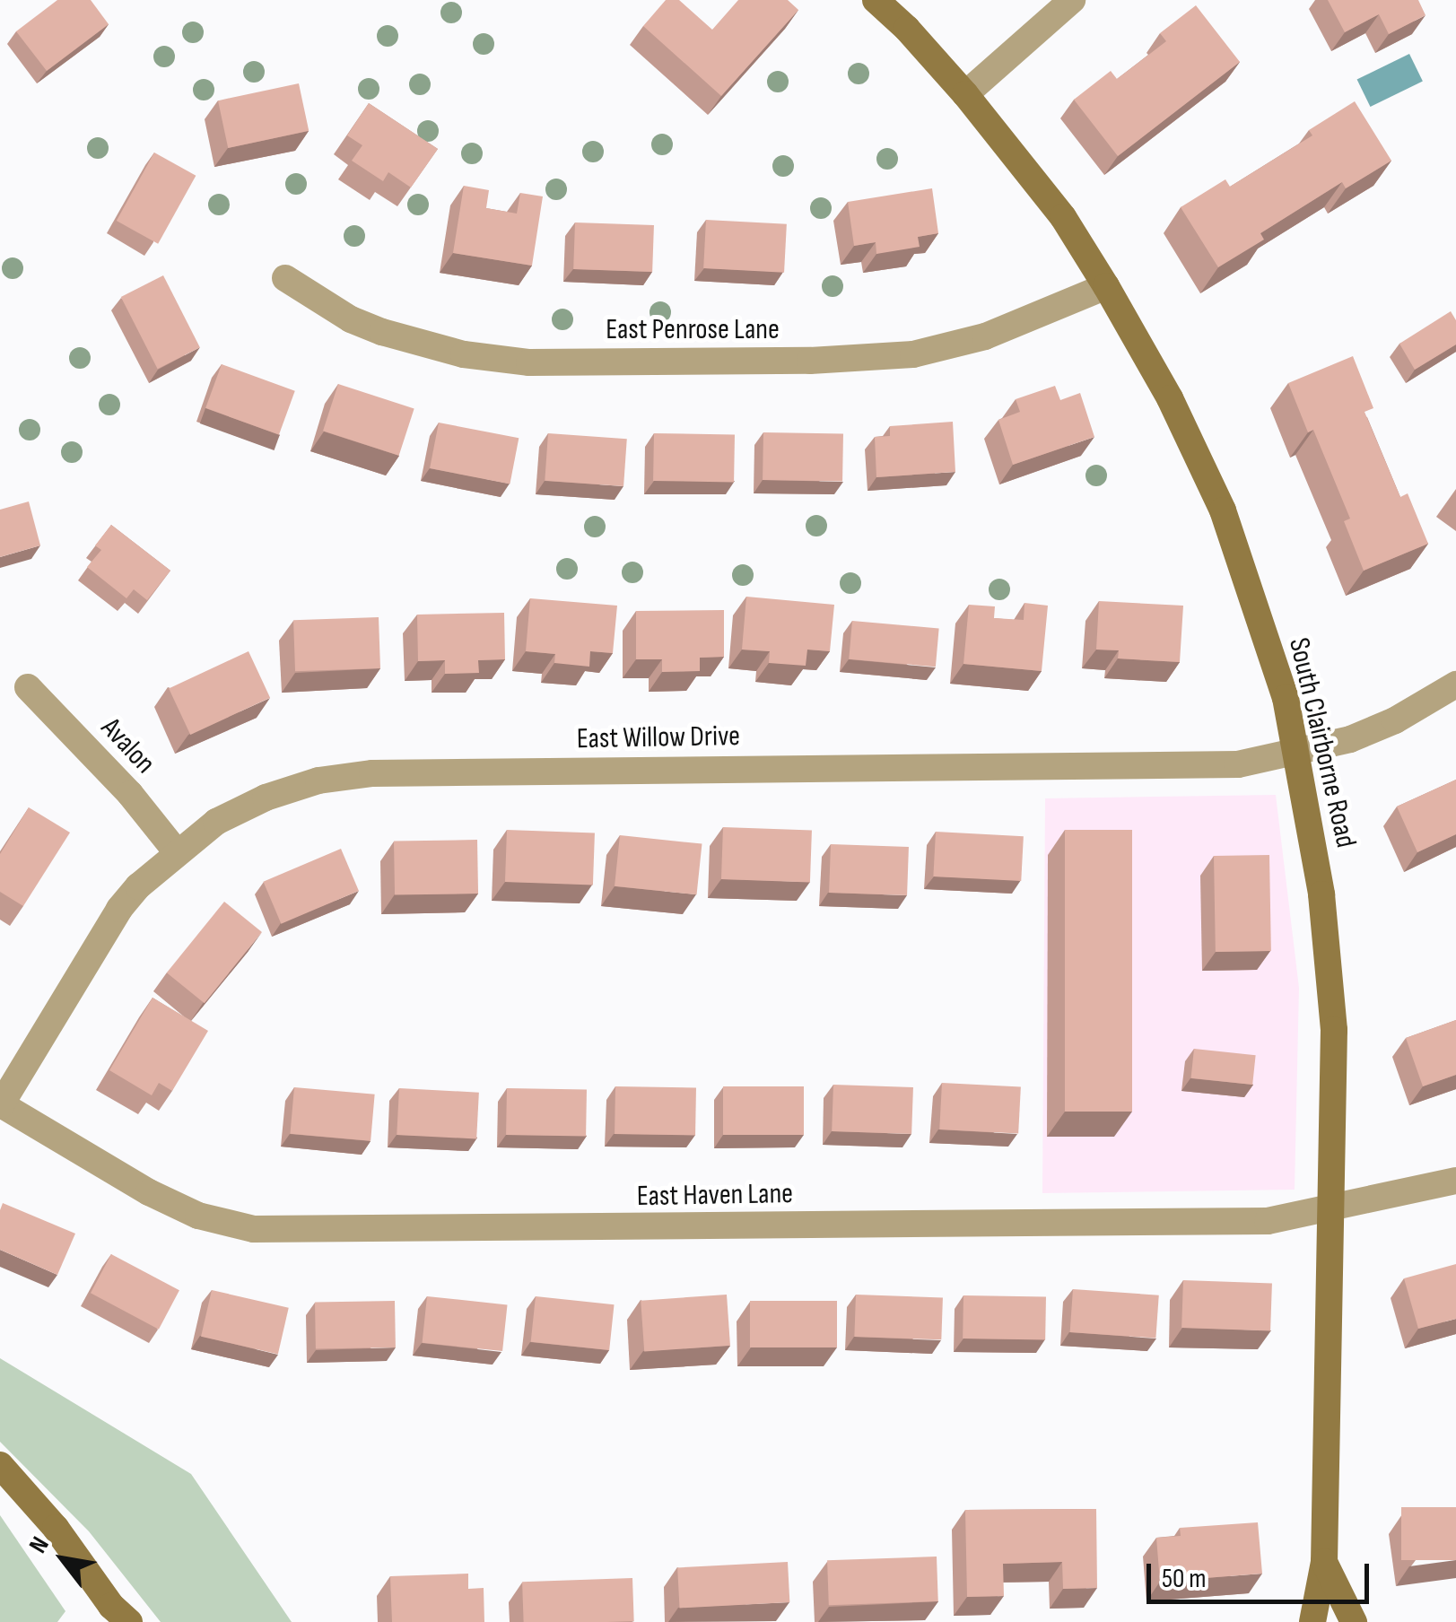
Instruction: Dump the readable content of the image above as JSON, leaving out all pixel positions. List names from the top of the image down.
{
  "streets": {
    "street": [
      "East Penrose Lane",
      "East Willow Drive",
      "South Clairborne Road",
      "Avalon",
      "East Haven Lane"
    ]
  },
  "crossings": [
    ["East Penrose Lane", "South Clairborne Road"],
    ["East Willow Drive", "South Clairborne Road"],
    ["East Willow Drive", "Avalon"],
    ["East Willow Drive", "East Haven Lane"],
    ["South Clairborne Road", "East Haven Lane"]
  ],
  "scale_bar": "50 m",
  "north": "top left"
}
